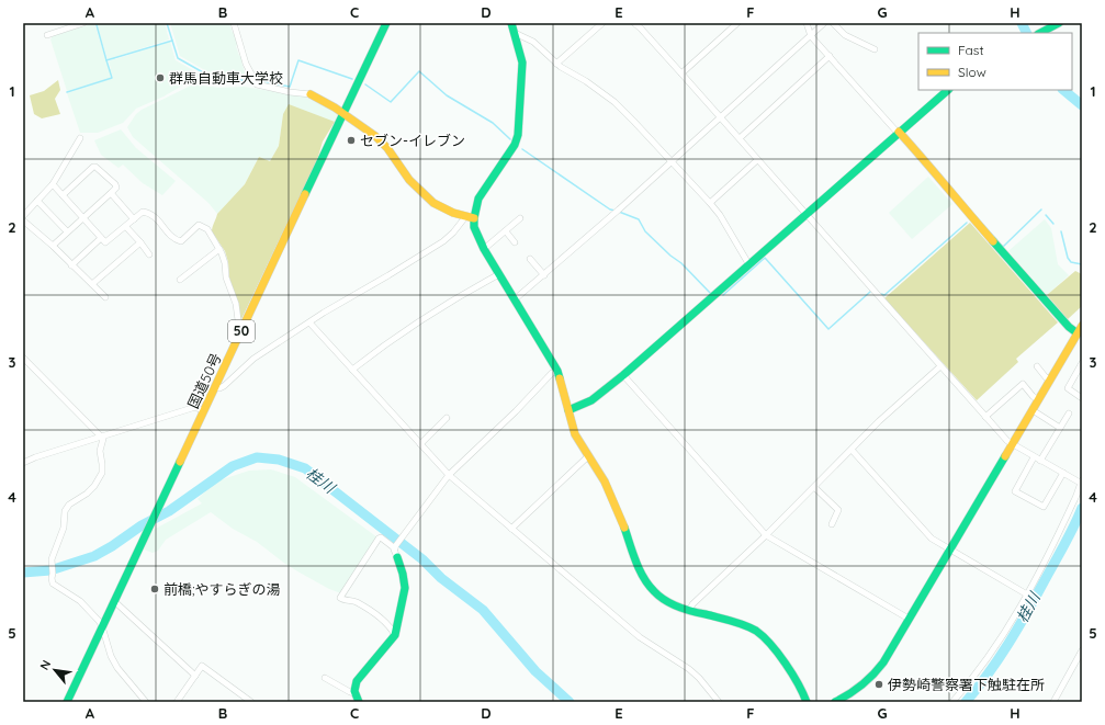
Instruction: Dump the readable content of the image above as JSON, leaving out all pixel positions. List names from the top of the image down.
{
  "streets": {
    "main road": ["50", "国道50号"]
  },
  "water": ["桂川"],
  "places": [
    "群馬自動車大学校",
    "セブン-イレブン",
    "前橋;やすらぎの湯",
    "伊勢崎警察署下触駐在所"
  ],
  "legend": ["Fast", "Slow"],
  "north": "top left",
  "grid": {
    "columns": [
      "A",
      "B",
      "C",
      "D",
      "E",
      "F",
      "G",
      "H"
    ],
    "rows": [
      "1",
      "2",
      "3",
      "4",
      "5"
    ]
  }
}
